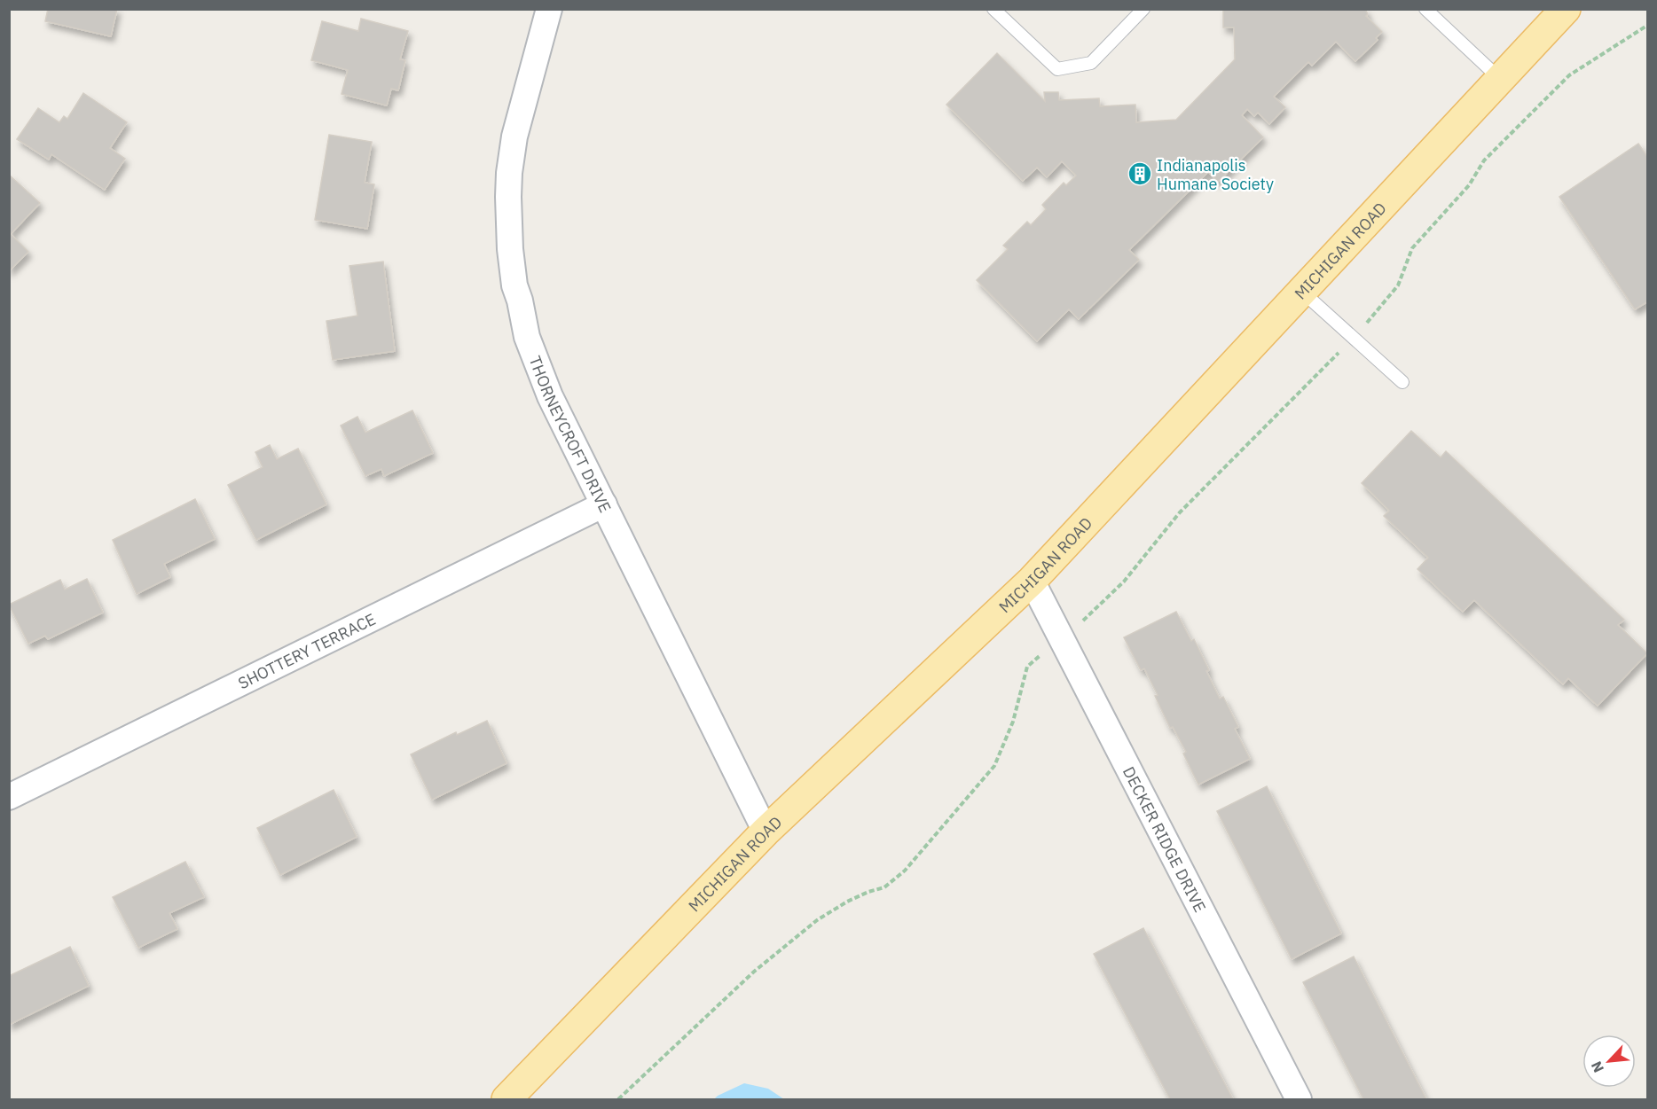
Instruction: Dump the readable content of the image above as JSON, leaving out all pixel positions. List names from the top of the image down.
{
  "streets": {
    "main road": ["MICHIGAN ROAD"],
    "street": ["THORNEYCROFT DRIVE", "SHOTTERY TERRACE", "DECKER RIDGE DRIVE"]
  },
  "crossings": [
    ["MICHIGAN ROAD", "THORNEYCROFT DRIVE"],
    ["MICHIGAN ROAD", "DECKER RIDGE DRIVE"],
    ["THORNEYCROFT DRIVE", "SHOTTERY TERRACE"]
  ],
  "places": {
    "building": ["Indianapolis Humane Society"]
  },
  "north": "bottom left"
}
